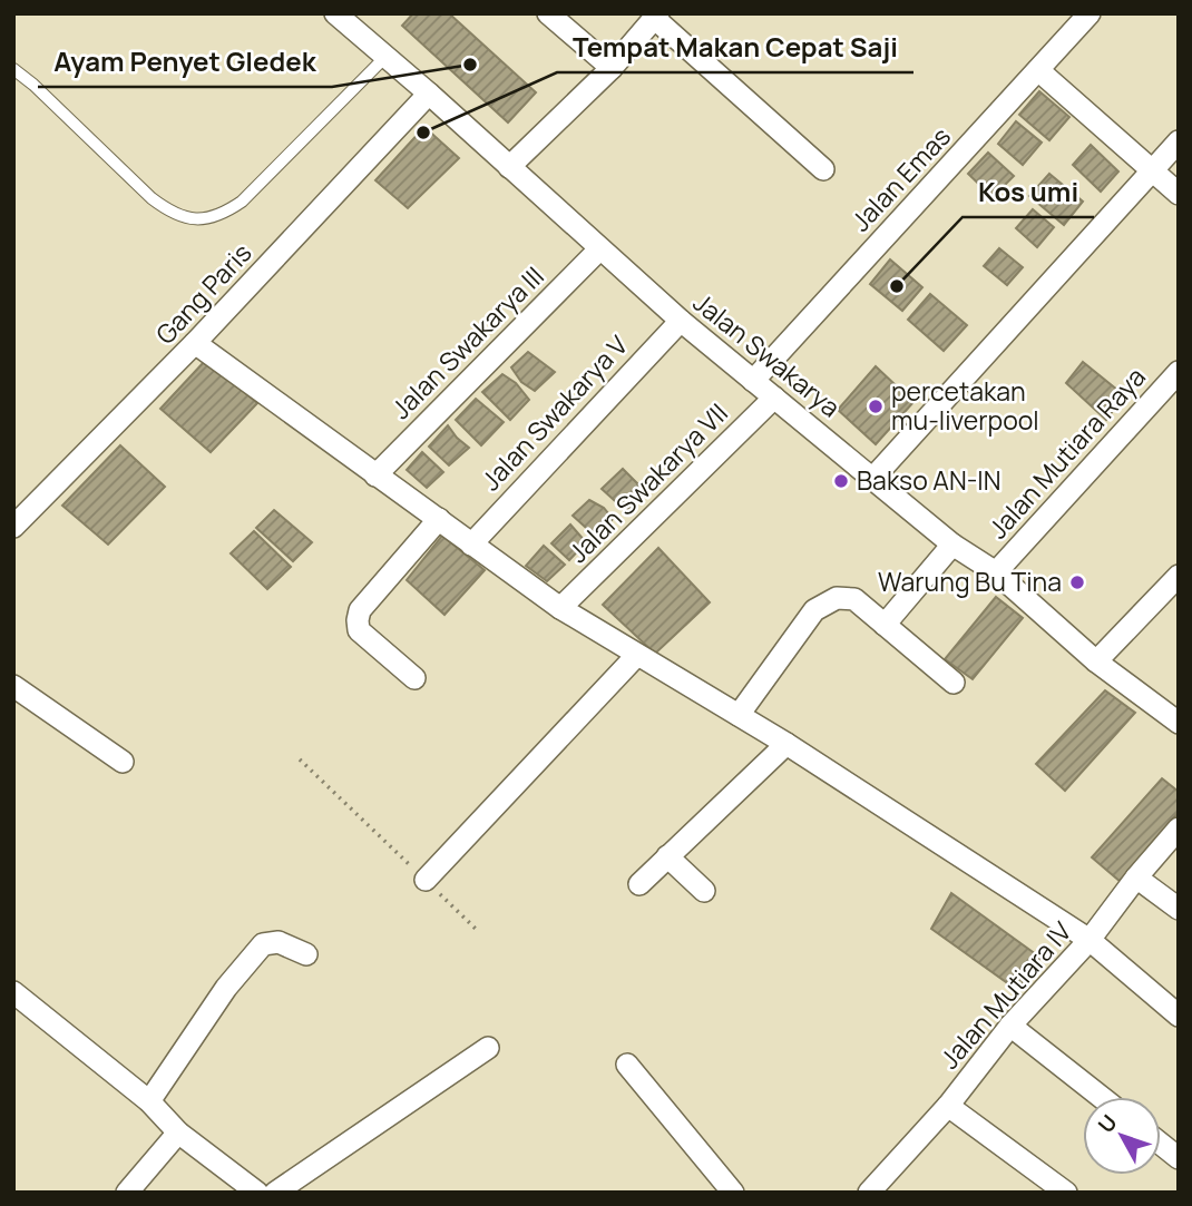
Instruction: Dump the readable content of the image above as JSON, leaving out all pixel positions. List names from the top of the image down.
{
  "streets": {
    "street": [
      "Jalan Emas",
      "Gang Paris",
      "Jalan Swakarya III",
      "Jalan Swakarya",
      "Jalan Swakarya V",
      "Jalan Mutiara Raya",
      "Jalan Swakarya VII",
      "Jalan Mutiara IV"
    ]
  },
  "crossings": [
    ["Jalan Emas", "Jalan Swakarya"],
    ["Gang Paris", "Jalan Swakarya"],
    ["Jalan Swakarya III", "Jalan Swakarya"],
    ["Jalan Swakarya", "Jalan Swakarya V"],
    ["Jalan Swakarya", "Jalan Mutiara Raya"],
    ["Jalan Swakarya", "Jalan Swakarya VII"]
  ],
  "places": [
    "Ayam Penyet Gledek",
    "Tempat Makan Cepat Saji",
    "Kos umi",
    "percetakan mu-liverpool",
    "Bakso AN-IN",
    "Warung Bu Tina"
  ],
  "north": "top left"
}
